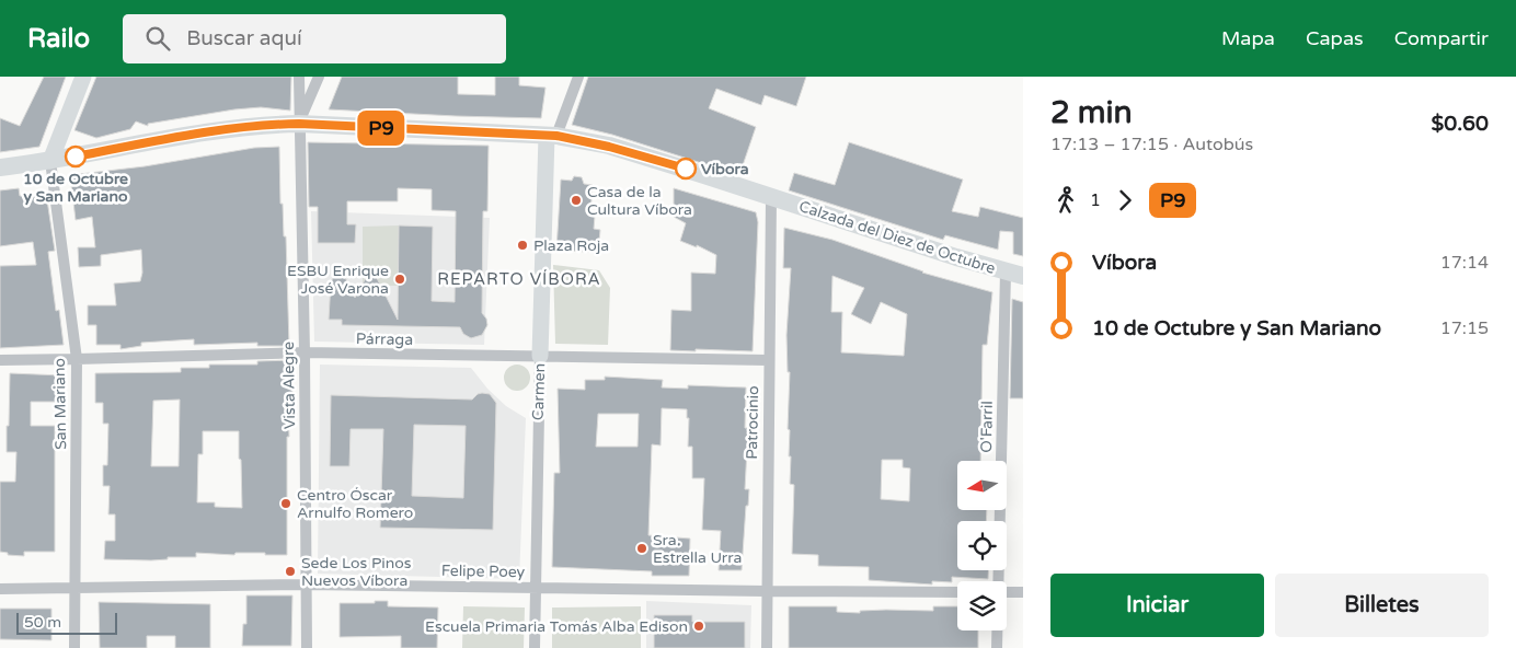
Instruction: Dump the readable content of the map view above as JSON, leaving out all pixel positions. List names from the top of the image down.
{
  "streets": {
    "main road": ["Calzada del Diez de Octubre"],
    "street": [
      "Párraga",
      "Vista Alegre",
      "Carmen",
      "San Mariano",
      "Patrocinio",
      "O'Farril",
      "Felipe Poey"
    ]
  },
  "crossings": [
    ["Calzada del Diez de Octubre", "Vista Alegre"],
    ["Calzada del Diez de Octubre", "Carmen"],
    ["Calzada del Diez de Octubre", "San Mariano"],
    ["Calzada del Diez de Octubre", "Patrocinio"],
    ["Calzada del Diez de Octubre", "O'Farril"],
    ["Párraga", "Vista Alegre"],
    ["Párraga", "Carmen"],
    ["Párraga", "San Mariano"],
    ["Párraga", "Patrocinio"],
    ["Vista Alegre", "Felipe Poey"],
    ["Carmen", "Felipe Poey"],
    ["San Mariano", "Felipe Poey"],
    ["Patrocinio", "Felipe Poey"]
  ],
  "districts": ["REPARTO VÍBORA"],
  "places": [
    "10 de Octubre y San Mariano",
    "Víbora",
    "Casa de la Cultura Víbora",
    "Plaza Roja",
    "ESBU Enrique José Varona",
    "Centro Óscar Arnulfo Romero",
    "Sra. Estrella Urra",
    "Sede Los Pinos Nuevos Víbora",
    "Escuela Primaria Tomás Alba Edison"
  ],
  "lines": ["bus line P9"],
  "scale_bar": "50 m",
  "north": "left",
  "page": {
    "header": "Railo",
    "search": "Buscar aquí",
    "nav": ["Mapa", "Capas", "Compartir"],
    "on_map": "P9",
    "heading": ["2 min", "17:13 – 17:15 · Autobús", "$0.60"],
    "legs": ["1", "P9"],
    "list": [
      {
        "name": "Víbora",
        "value": "17:14"
      },
      {
        "name": "10 de Octubre y San Mariano",
        "value": "17:15"
      }
    ],
    "buttons": ["Iniciar", "Billetes"],
    "scale": "50 m"
  }
}
